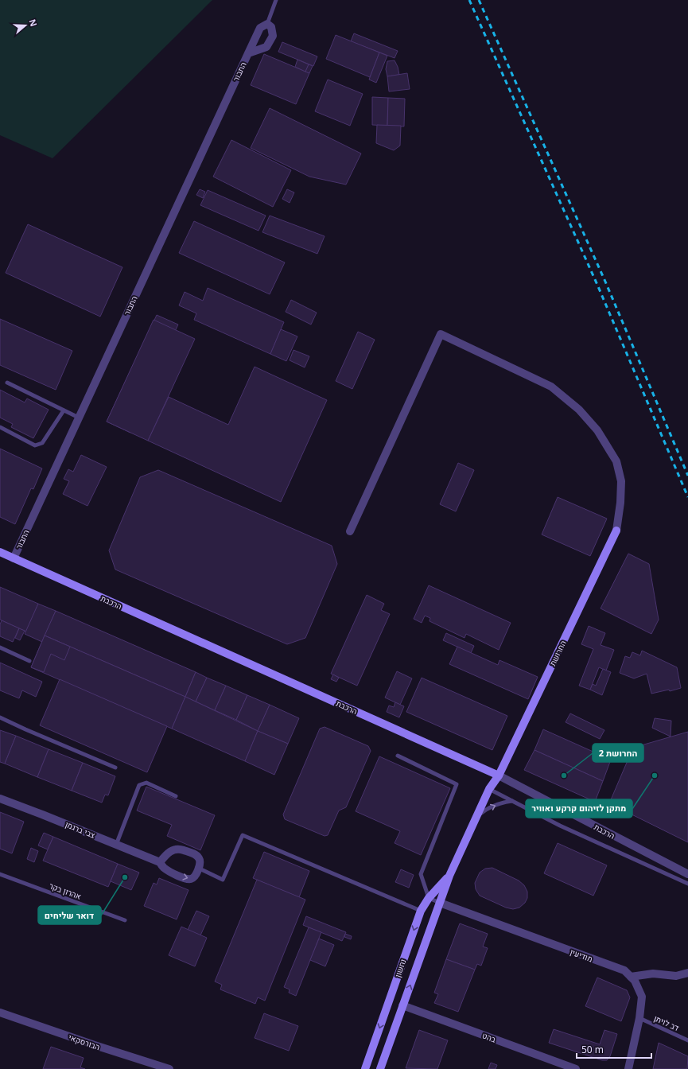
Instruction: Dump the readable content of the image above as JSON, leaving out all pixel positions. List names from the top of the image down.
{
  "streets": {
    "street": [
      "התבור",
      "הרכבת",
      "החרושת",
      "צבי ברגמן",
      "מודיעין",
      "נחשון",
      "בהט",
      "הבורסקאי"
    ],
    "lane": ["אהרון בקר", "דב לויתן"]
  },
  "crossings": [
    ["התבור", "הרכבת"],
    ["הרכבת", "החרושת"],
    ["הרכבת", "נחשון"],
    ["החרושת", "נחשון"],
    ["מודיעין", "נחשון"],
    ["מודיעין", "דב לויתן"],
    ["נחשון", "בהט"]
  ],
  "places": ["החרושת 2", "מתקן לזיהום קרקע ואוויר", "דואר שליחים"],
  "scale_bar": "50 m",
  "north": "right"
}
